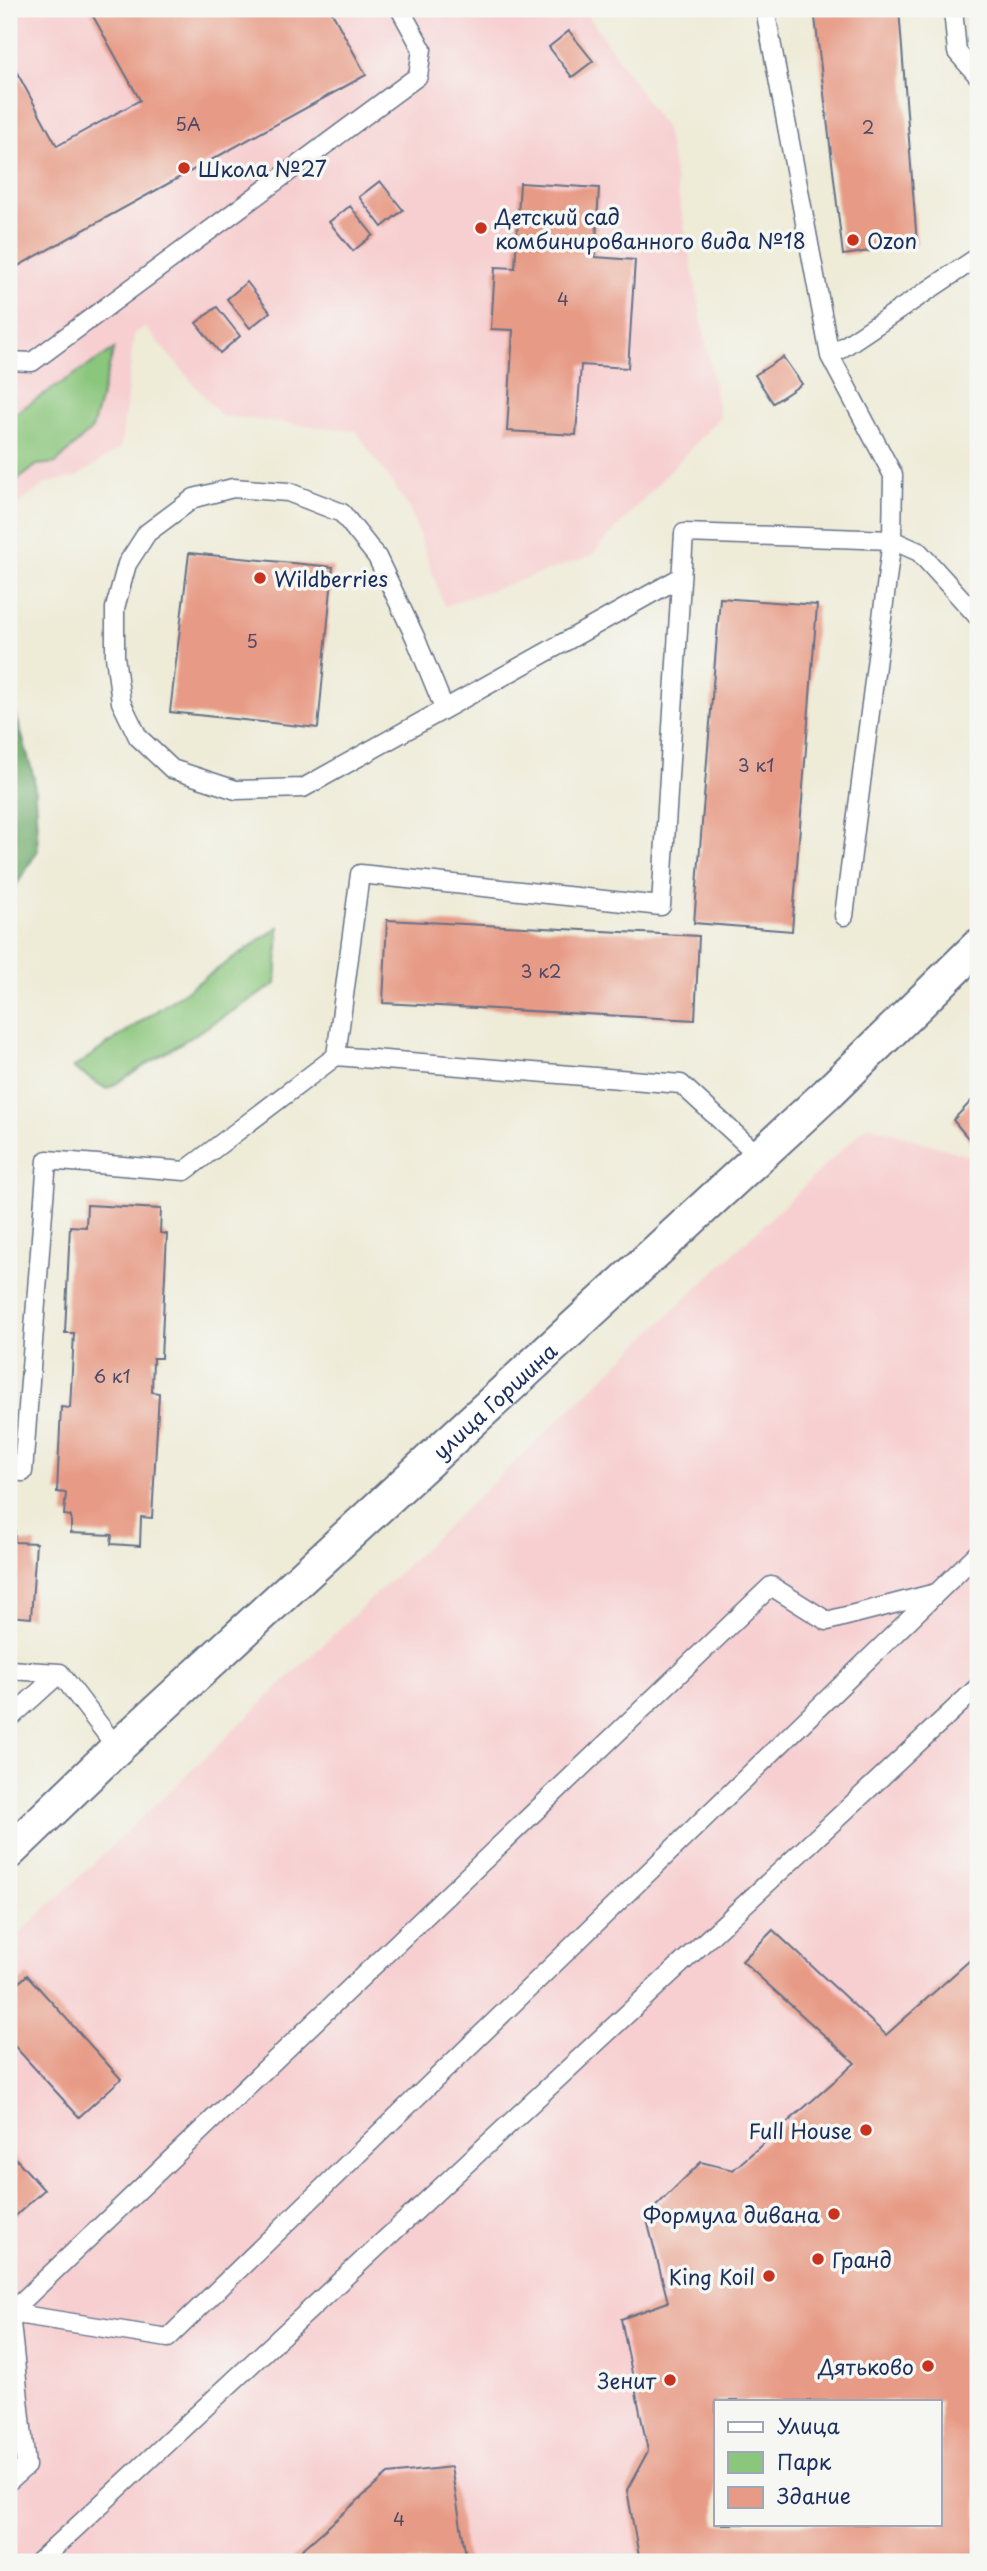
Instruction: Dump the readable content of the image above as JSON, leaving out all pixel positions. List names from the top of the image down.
{
  "streets": {
    "street": ["улица Горшина"]
  },
  "places": [
    "Школа №27",
    "Детский сад комбинированного вида №18",
    "Ozon",
    "Wildberries",
    "Full House",
    "Формула дивана",
    "Гранд",
    "King Koil",
    "Дятьково",
    "Зенит"
  ],
  "house_numbers": [
    "5А",
    "2",
    "4",
    "5",
    "3 к1",
    "3 к2",
    "6 к1",
    "4"
  ],
  "legend": ["Улица", "Парк", "Здание"]
}
